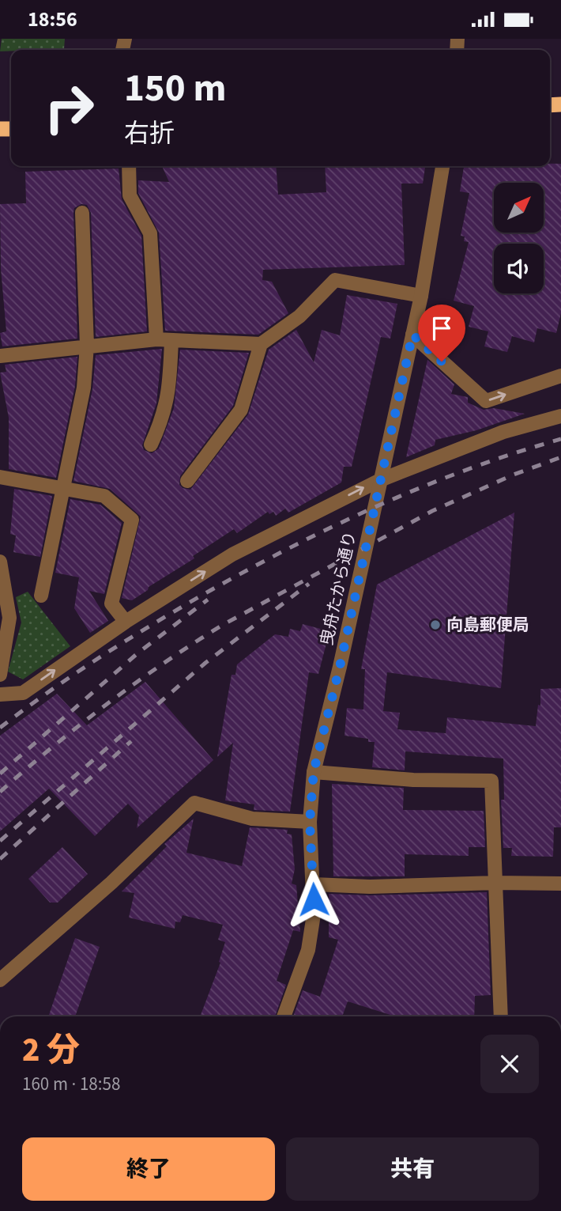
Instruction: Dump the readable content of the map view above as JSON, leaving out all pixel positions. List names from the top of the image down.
{
  "streets": {
    "street": ["曳舟たから通り"]
  },
  "places": ["向島郵便局"],
  "north": "top right",
  "page": {
    "status": "18:56",
    "turn": ["150 m", "右折"],
    "heading": ["2 分", "160 m · 18:58"],
    "buttons": ["終了", "共有"]
  }
}
